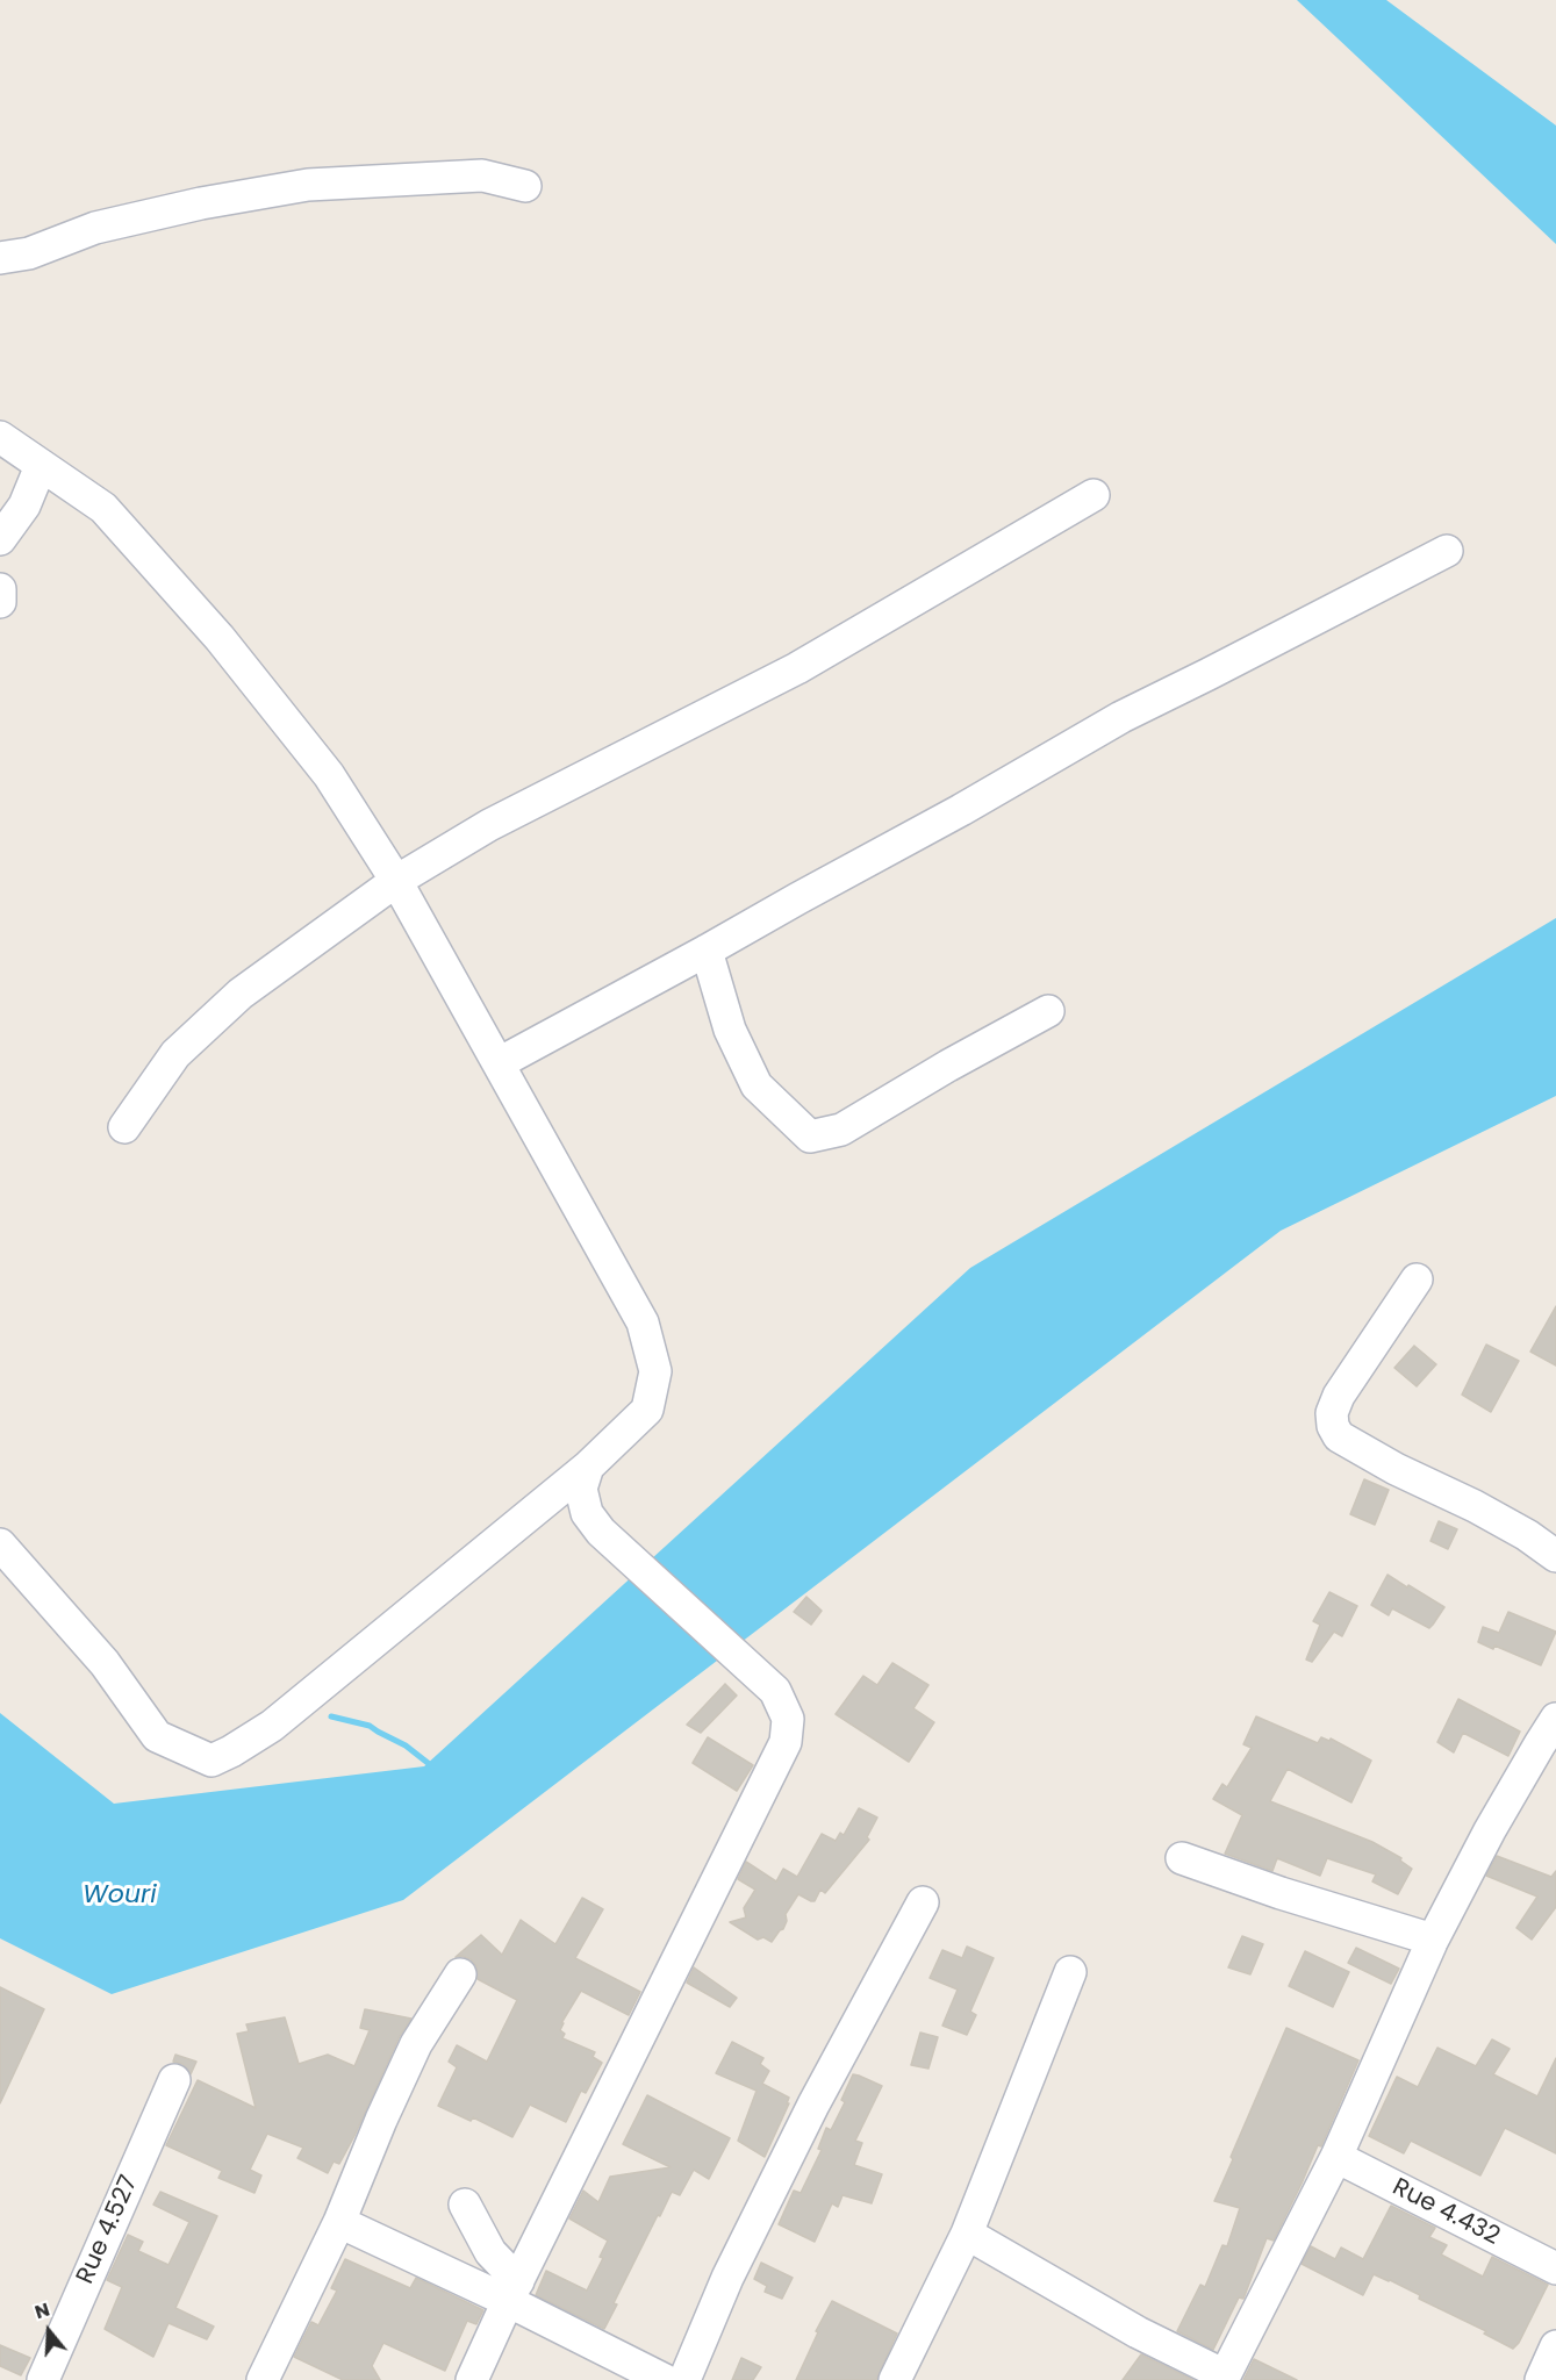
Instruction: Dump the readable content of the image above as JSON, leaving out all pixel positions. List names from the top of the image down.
{
  "streets": {
    "street": ["Rue 4.432", "Rue 4.527"]
  },
  "water": ["Wouri"],
  "north": "top"
}
